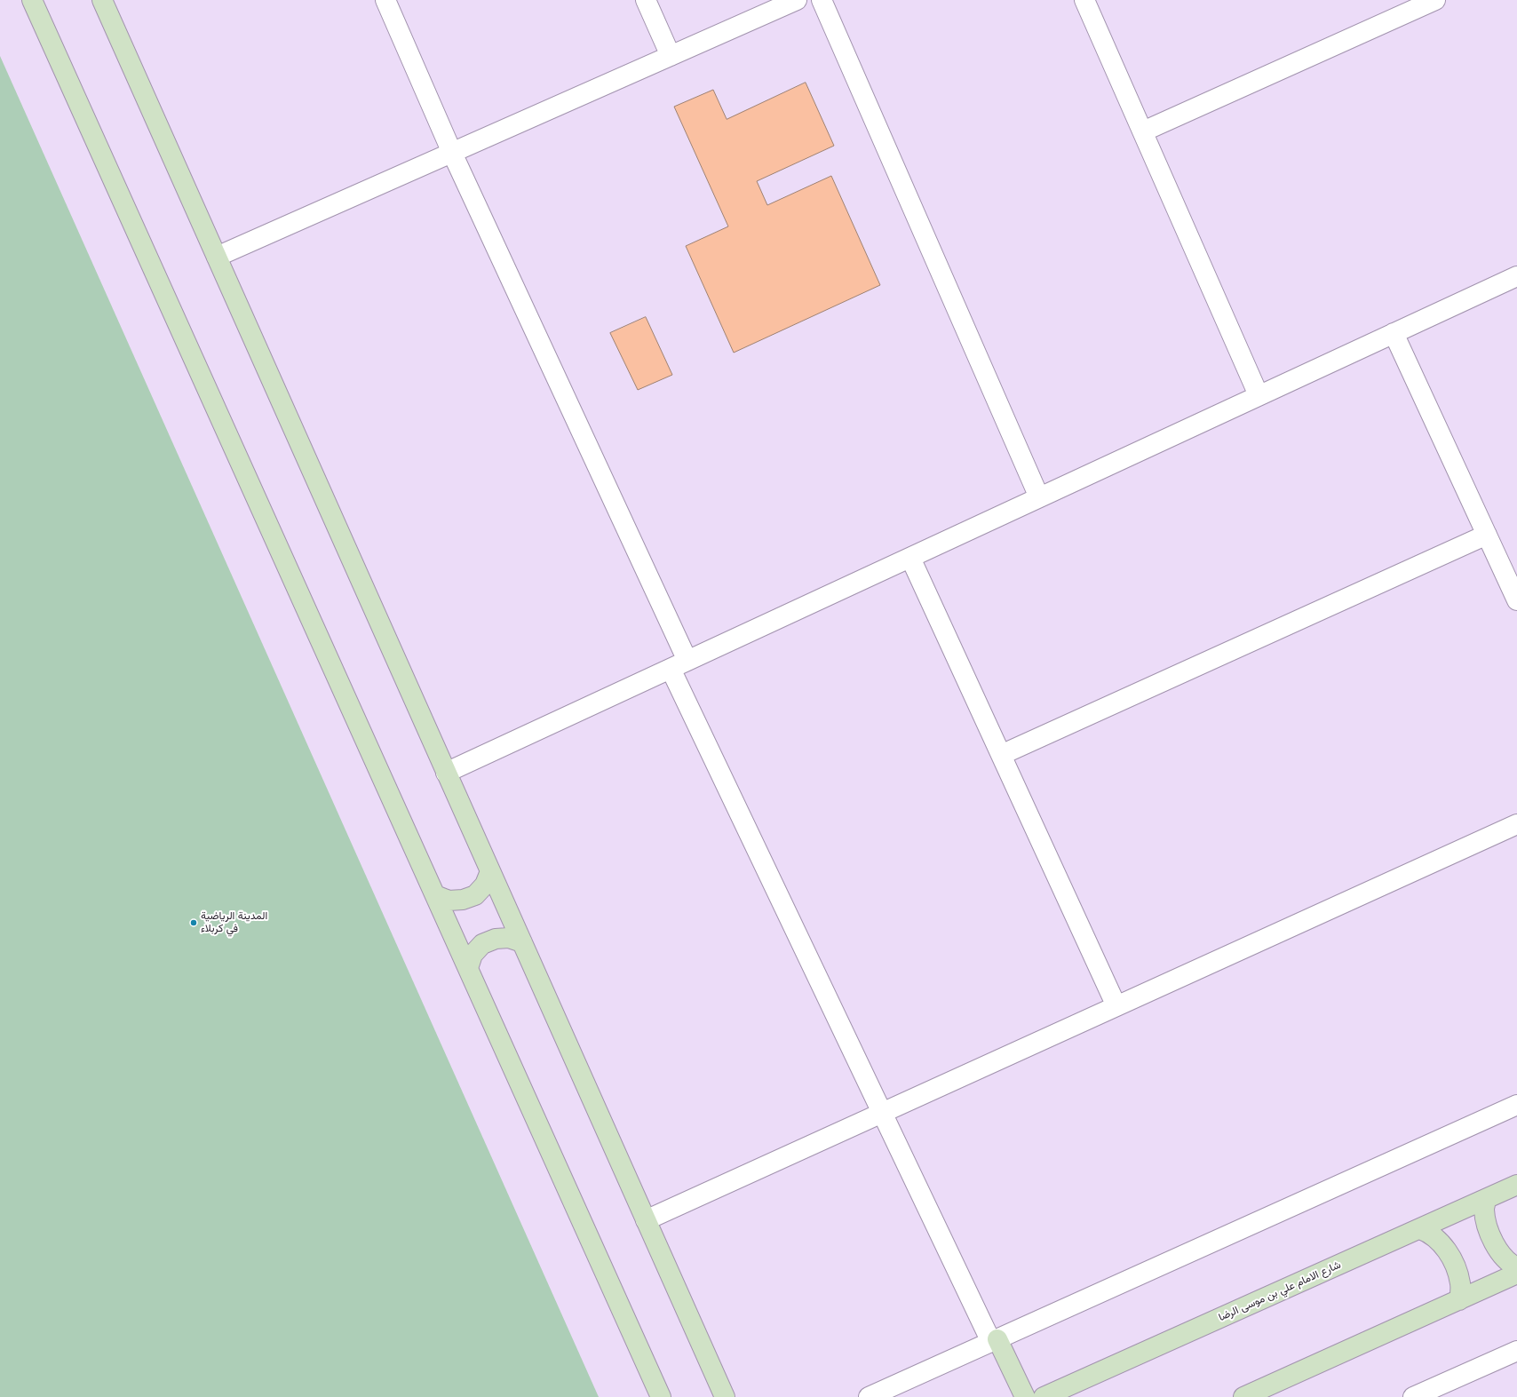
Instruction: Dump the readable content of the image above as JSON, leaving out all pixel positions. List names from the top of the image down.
{
  "streets": {
    "street": ["شارع الامام علي بن موسى الرضا"]
  },
  "places": ["المدينة الرياضية في كربلاء"]
}
